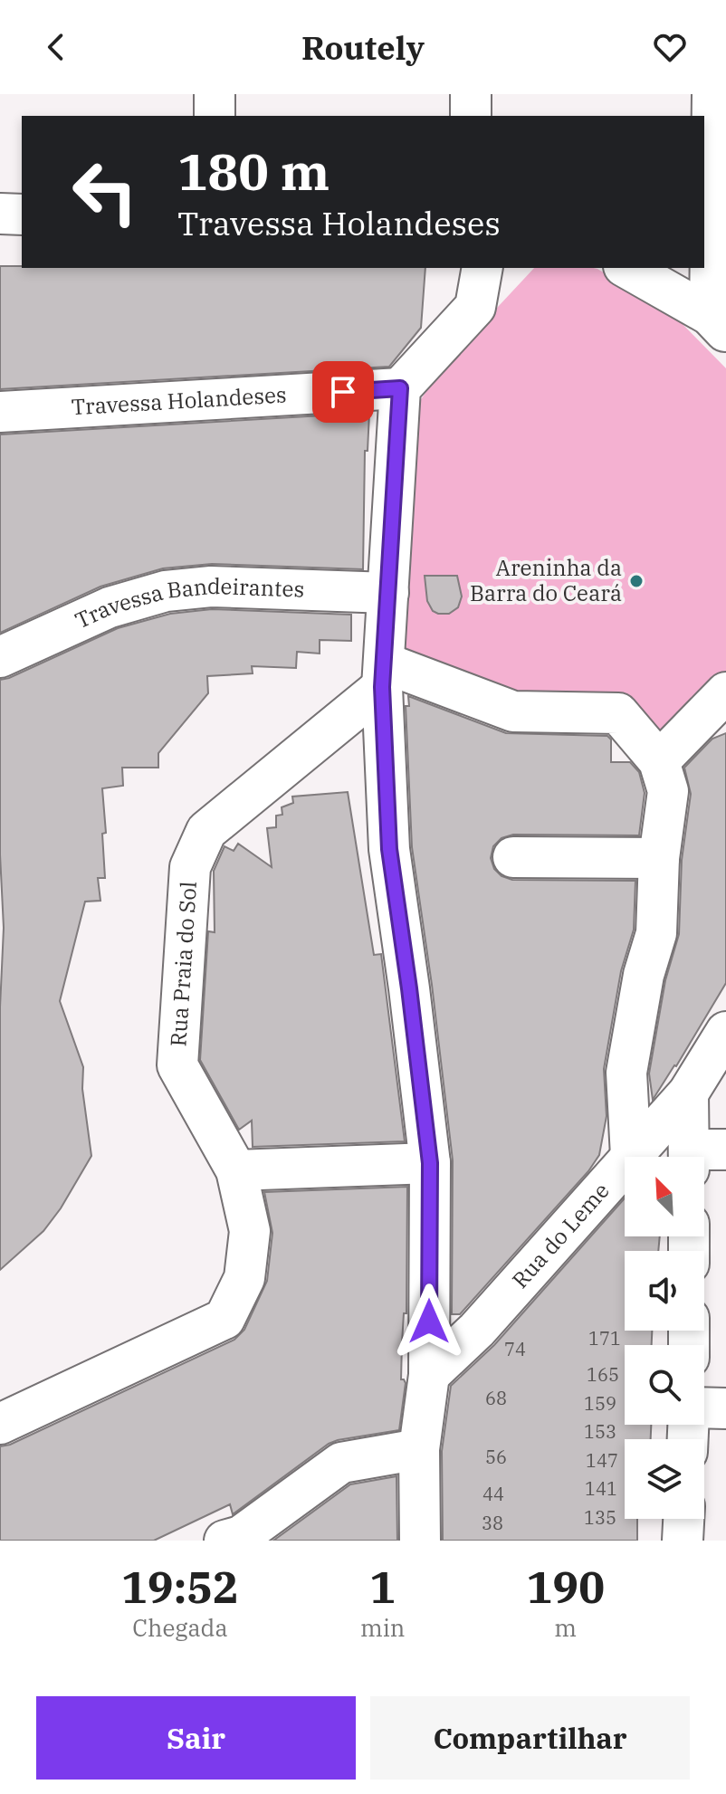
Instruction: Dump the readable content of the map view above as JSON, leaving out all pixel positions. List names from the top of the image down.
{
  "streets": {
    "street": [
      "Travessa Holandeses",
      "Travessa Bandeirantes",
      "Rua Praia do Sol",
      "Rua do Leme"
    ]
  },
  "places": ["Areninha da Barra do Ceará"],
  "house_numbers": [
    "171",
    "74",
    "165",
    "68",
    "159",
    "153",
    "56",
    "147",
    "141",
    "44",
    "135",
    "38"
  ],
  "north": "top left",
  "page": {
    "header": "Routely",
    "turn": ["180 m", "Travessa Holandeses"],
    "eta": [
      "19:52",
      "Chegada",
      "1",
      "min",
      "190",
      "m"
    ],
    "buttons": ["Sair", "Compartilhar"]
  }
}
